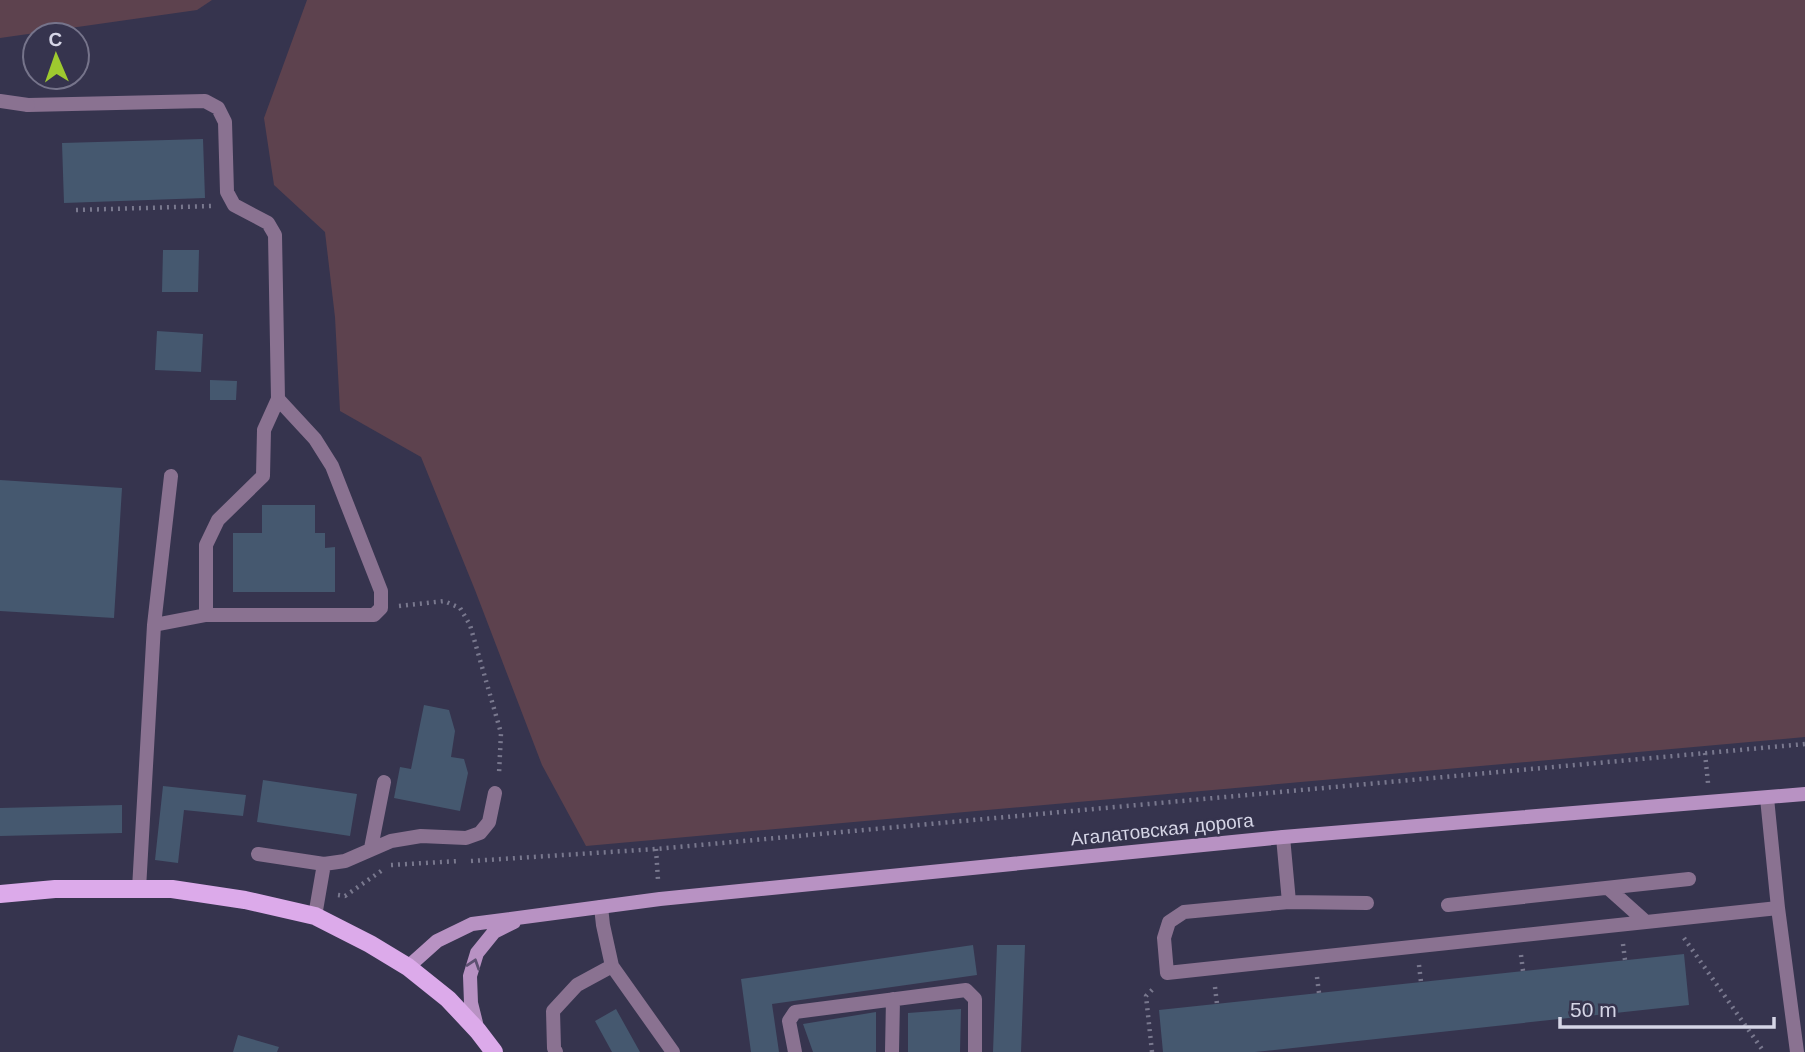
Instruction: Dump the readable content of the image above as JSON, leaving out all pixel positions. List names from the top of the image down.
{
  "streets": {
    "main road": ["Агалатовская дорога"]
  },
  "scale_bar": "50 m",
  "north": "top"
}
